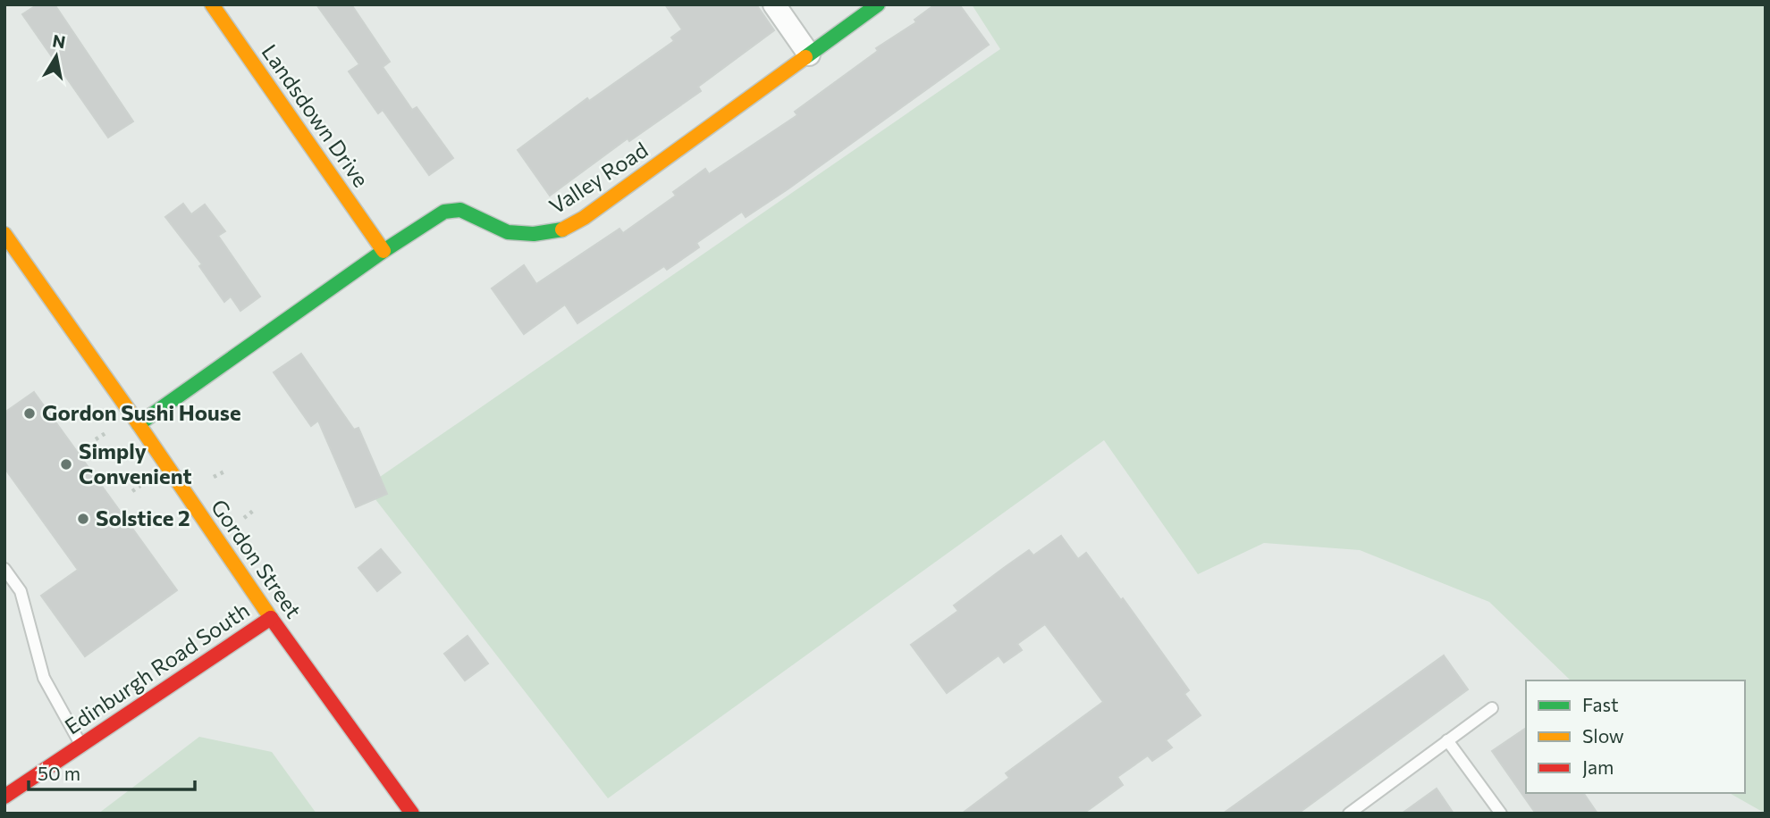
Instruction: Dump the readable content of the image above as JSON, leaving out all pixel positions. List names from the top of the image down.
{
  "streets": {
    "street": [
      "Landsdown Drive",
      "Valley Road",
      "Gordon Street",
      "Edinburgh Road South"
    ]
  },
  "crossings": [
    ["Landsdown Drive", "Valley Road"],
    ["Valley Road", "Gordon Street"],
    ["Gordon Street", "Edinburgh Road South"]
  ],
  "places": ["Gordon Sushi House", "Simply Convenient", "Solstice 2"],
  "legend": ["Fast", "Slow", "Jam"],
  "scale_bar": "50 m",
  "north": "top"
}
